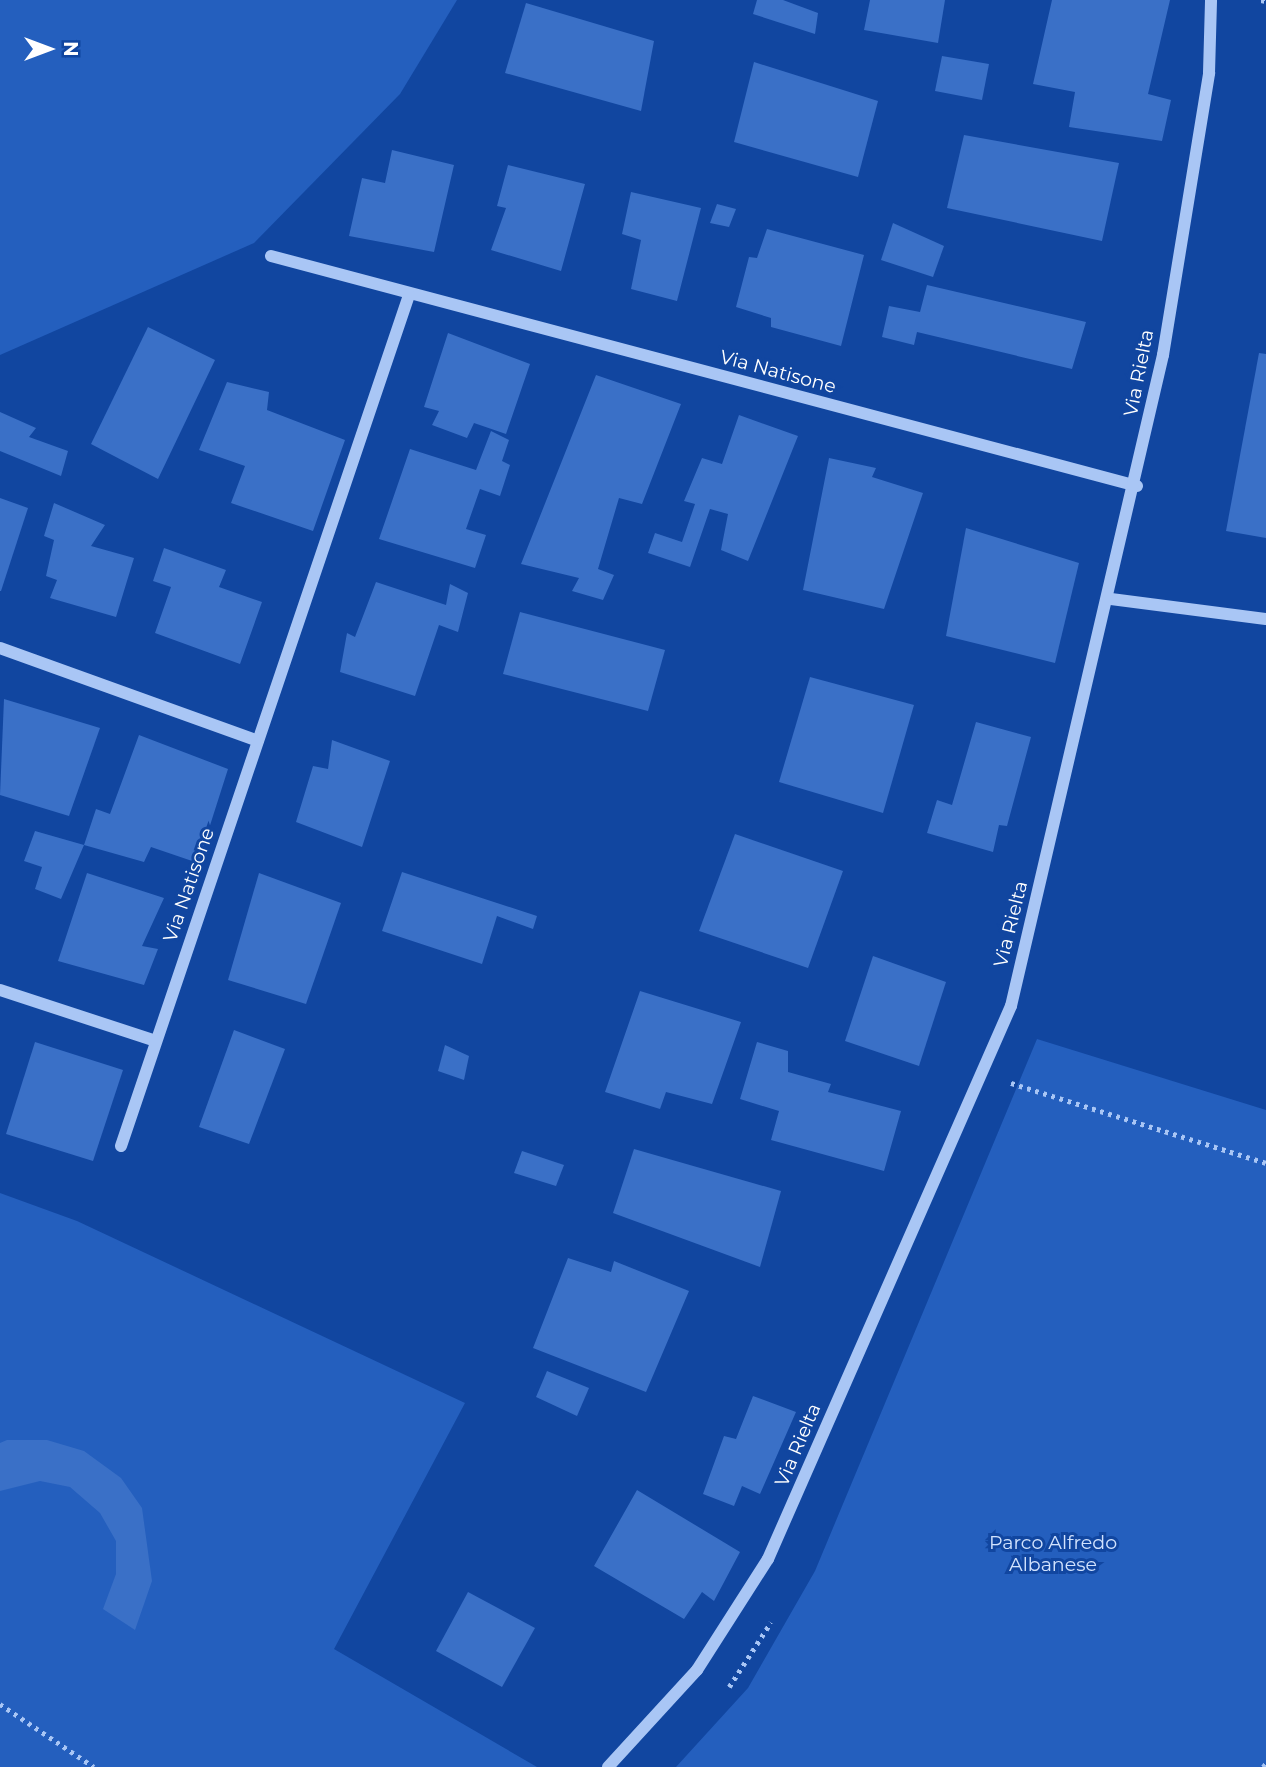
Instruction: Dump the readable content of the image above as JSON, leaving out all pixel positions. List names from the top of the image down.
{
  "streets": {
    "street": ["Via Natisone", "Via Rielta"]
  },
  "crossings": [
    ["Via Natisone", "Via Rielta"]
  ],
  "parks": ["Parco Alfredo Albanese"],
  "north": "right"
}
